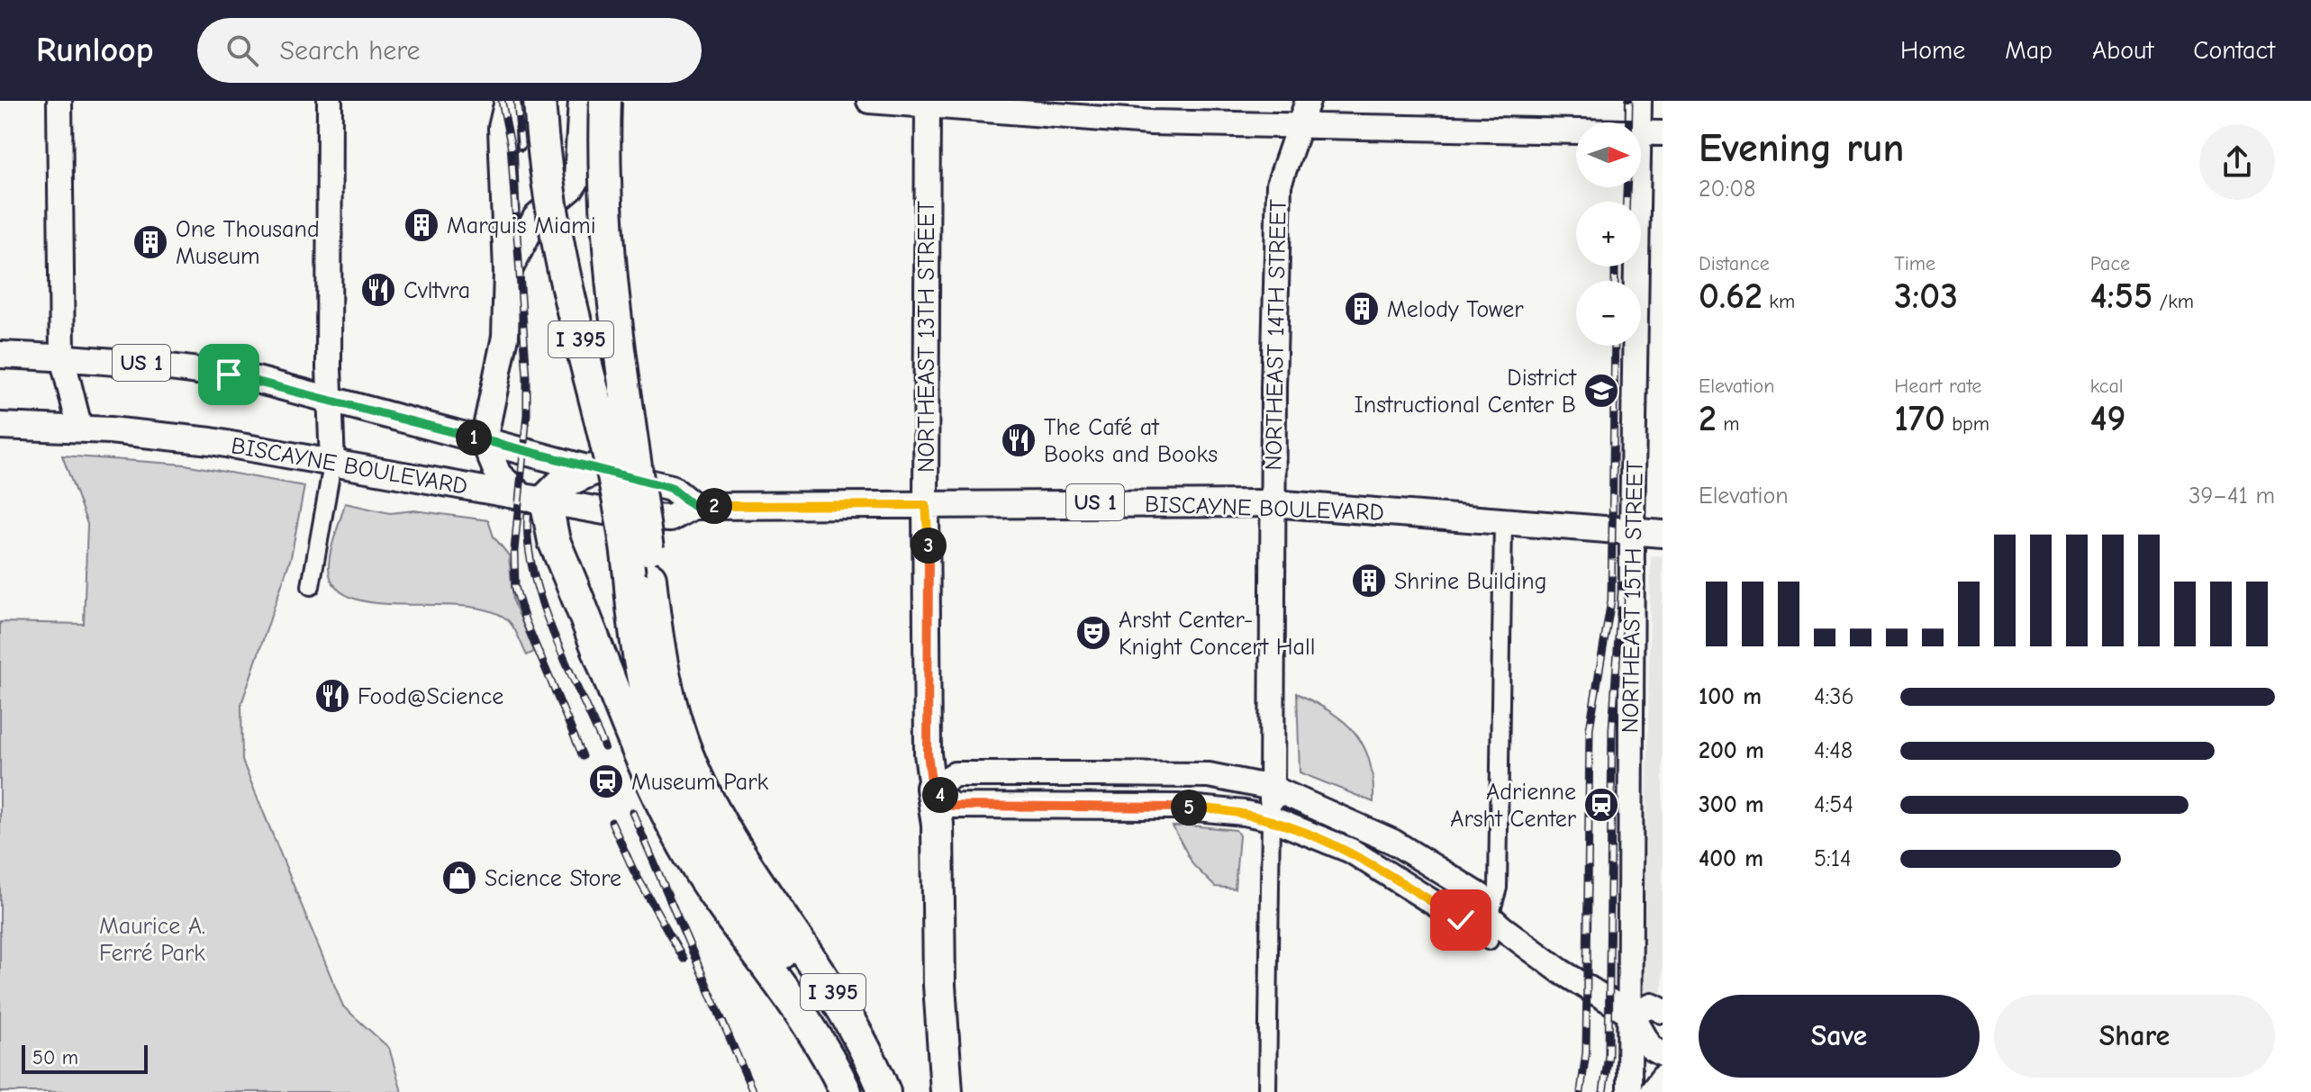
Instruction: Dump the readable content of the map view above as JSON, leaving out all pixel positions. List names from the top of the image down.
{
  "streets": {
    "highway": ["I 395"],
    "main road": ["NORTHEAST 13TH STREET", "US 1", "BISCAYNE BOULEVARD"],
    "street": ["NORTHEAST 14TH STREET", "NORTHEAST 15TH STREET"]
  },
  "crossings": [
    ["NORTHEAST 14TH STREET", "BISCAYNE BOULEVARD"],
    ["NORTHEAST 13TH STREET", "BISCAYNE BOULEVARD"],
    ["BISCAYNE BOULEVARD", "NORTHEAST 15TH STREET"]
  ],
  "parks": ["Maurice A. Ferré Park"],
  "places": {
    "building": [
      "Marquis Miami",
      "One Thousand Museum",
      "Melody Tower",
      "Shrine Building"
    ],
    "restaurant": ["Cvltvra", "The Café at Books and Books", "Food@Science"],
    "school or university": ["District Instructional Center B"],
    "theatre": ["Arsht Center- Knight Concert Hall"],
    "station": ["Museum Park", "Adrienne Arsht Center"],
    "shop": ["Science Store"]
  },
  "scale_bar": "50 m",
  "north": "right",
  "page": {
    "header": "Runloop",
    "search": "Search here",
    "nav": [
      "Home",
      "Map",
      "About",
      "Contact"
    ],
    "heading": ["Evening run", "20:08"],
    "map_buttons": ["+", "−"],
    "stats": [
      ["Distance", "0.62 km"],
      ["Time", "3:03"],
      ["Pace", "4:55 /km"],
      ["Elevation", "2 m"],
      ["Heart rate", "170 bpm"],
      ["kcal", "49"]
    ],
    "pins": [
      "1",
      "2",
      "3",
      "4",
      "5"
    ],
    "chart": ["Elevation", "39–41 m"],
    "list": [
      {
        "name": "100 m",
        "note": "4:36"
      },
      {
        "name": "200 m",
        "note": "4:48"
      },
      {
        "name": "300 m",
        "note": "4:54"
      },
      {
        "name": "400 m",
        "note": "5:14"
      }
    ],
    "buttons": ["Save", "Share"],
    "scale": "50 m"
  }
}
